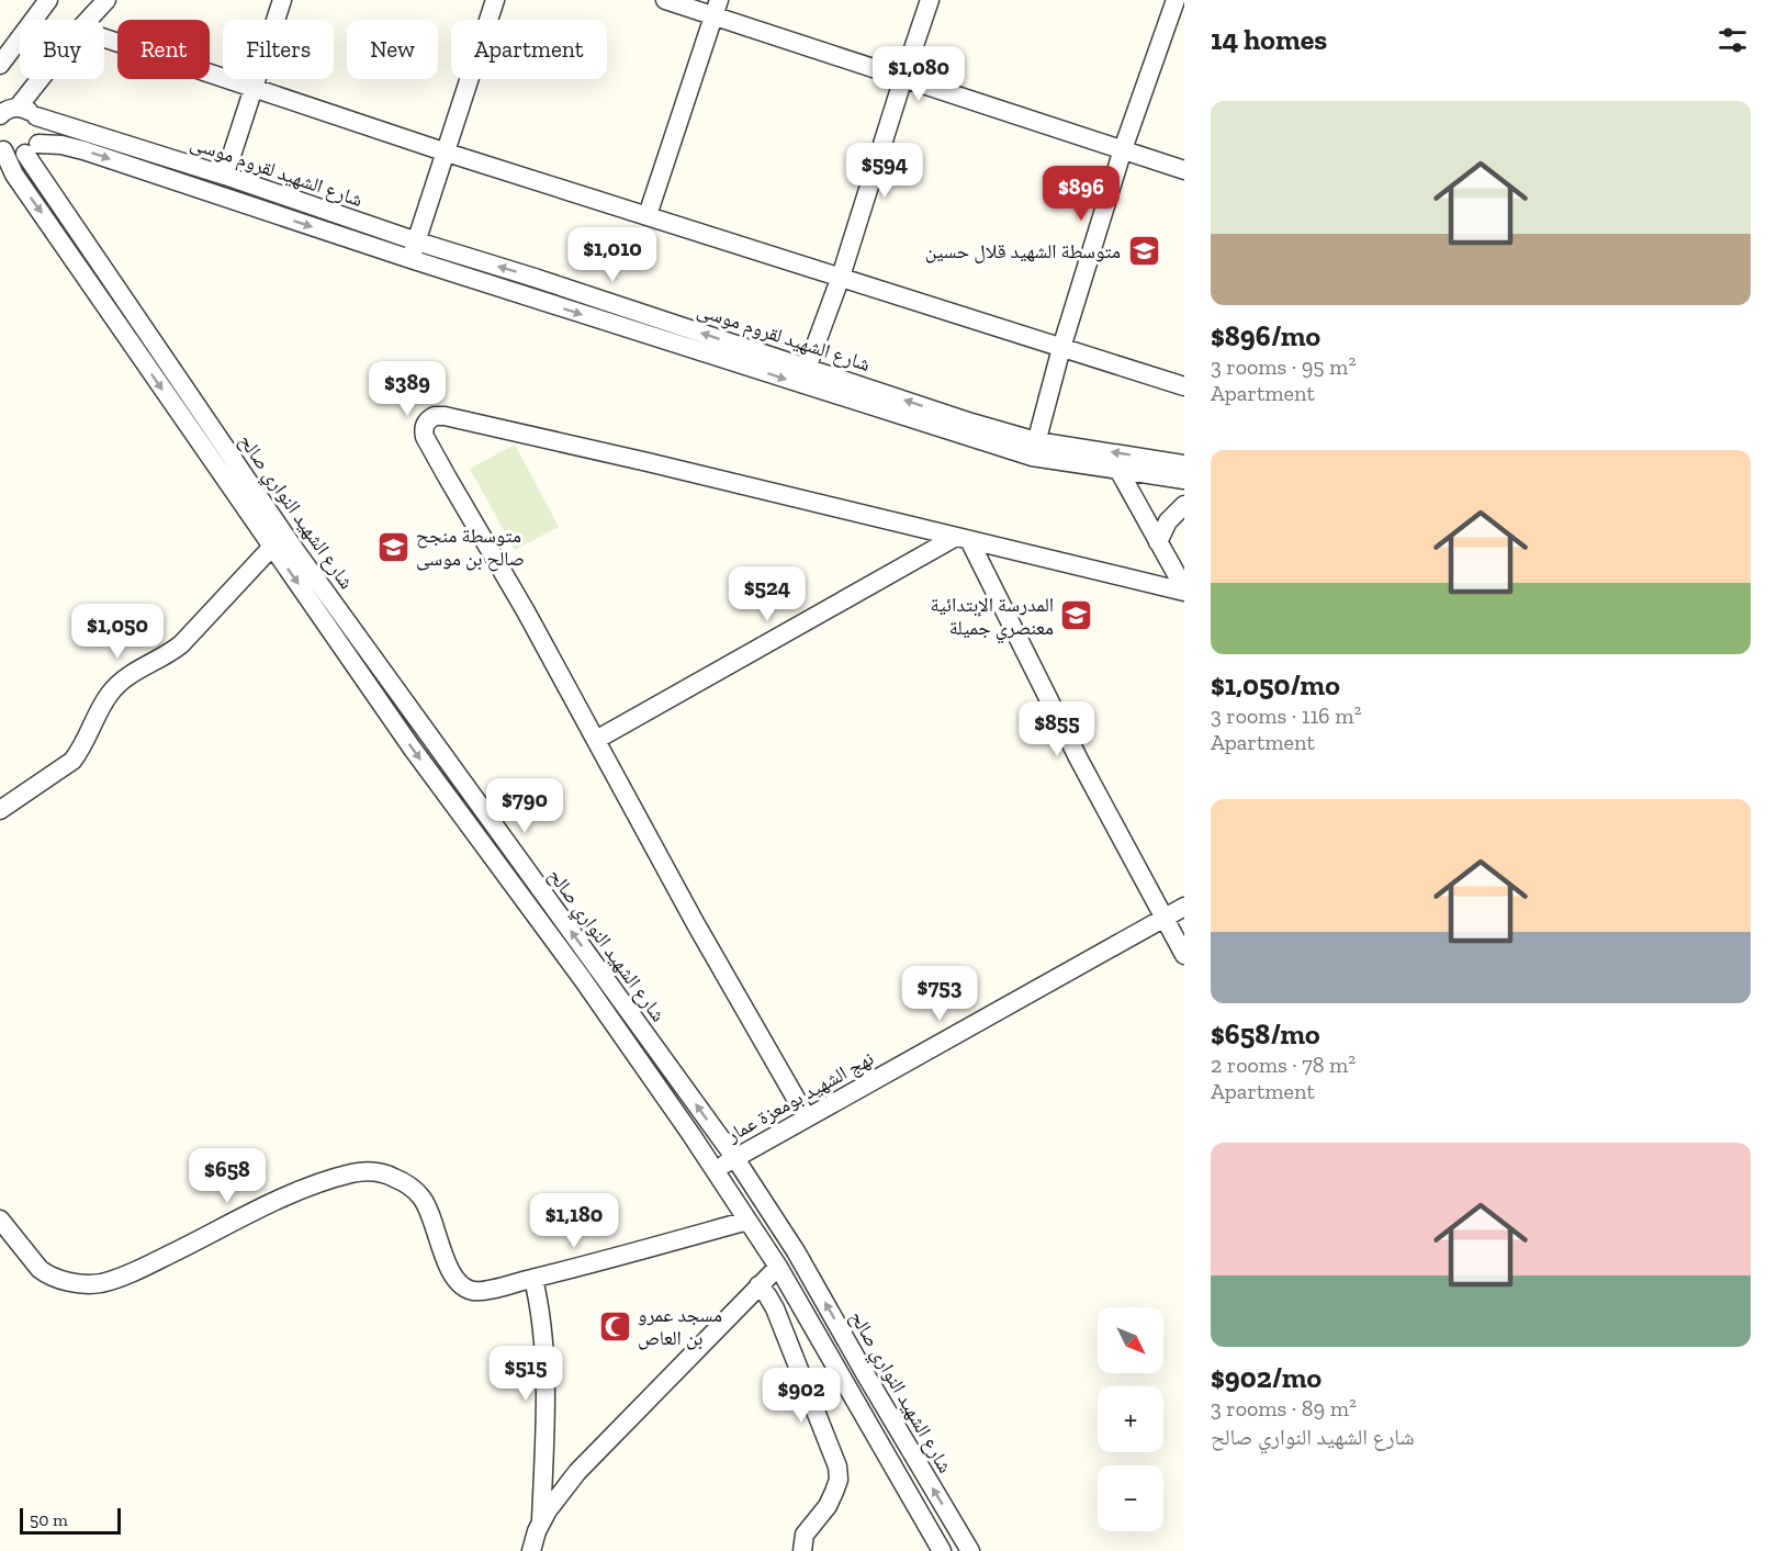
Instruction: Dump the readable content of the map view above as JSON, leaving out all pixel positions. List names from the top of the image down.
{
  "streets": {
    "street": ["شارع الشهيد لقروم موسى", "شارع الشهيد النواري صالح", "نهج الشهيد بومعزة عمار"]
  },
  "crossings": [
    ["شارع الشهيد لقروم موسى", "شارع الشهيد النواري صالح"],
    ["شارع الشهيد النواري صالح", "نهج الشهيد بومعزة عمار"]
  ],
  "places": {
    "school or university": ["متوسطة الشهيد قلال حسين", "متوسطة منجح صالح بن موسى", "المدرسة الإبتدائية معنصري جميلة"],
    "mosque": ["مسجد عمرو بن العاص"]
  },
  "scale_bar": "50 m",
  "north": "bottom right",
  "page": {
    "heading": "14 homes",
    "chip": [
      "Buy",
      "Rent",
      "Filters",
      "New",
      "Apartment"
    ],
    "price": [
      "$1,080",
      "$594",
      "$896",
      "$1,010",
      "$389",
      "$524",
      "$1,050",
      "$855",
      "$790",
      "$753",
      "$658",
      "$1,180",
      "$515",
      "$902"
    ],
    "list": [
      {
        "name": "$896/mo",
        "note": "3 rooms · 95 m² · Apartment"
      },
      {
        "name": "$1,050/mo",
        "note": "3 rooms · 116 m² · Apartment"
      },
      {
        "name": "$658/mo",
        "note": "2 rooms · 78 m² · Apartment"
      },
      {
        "name": "$902/mo",
        "note": "3 rooms · 89 m² · شارع الشهيد النواري صالح"
      }
    ],
    "map_buttons": ["+", "−"],
    "scale": "50 m"
  }
}
